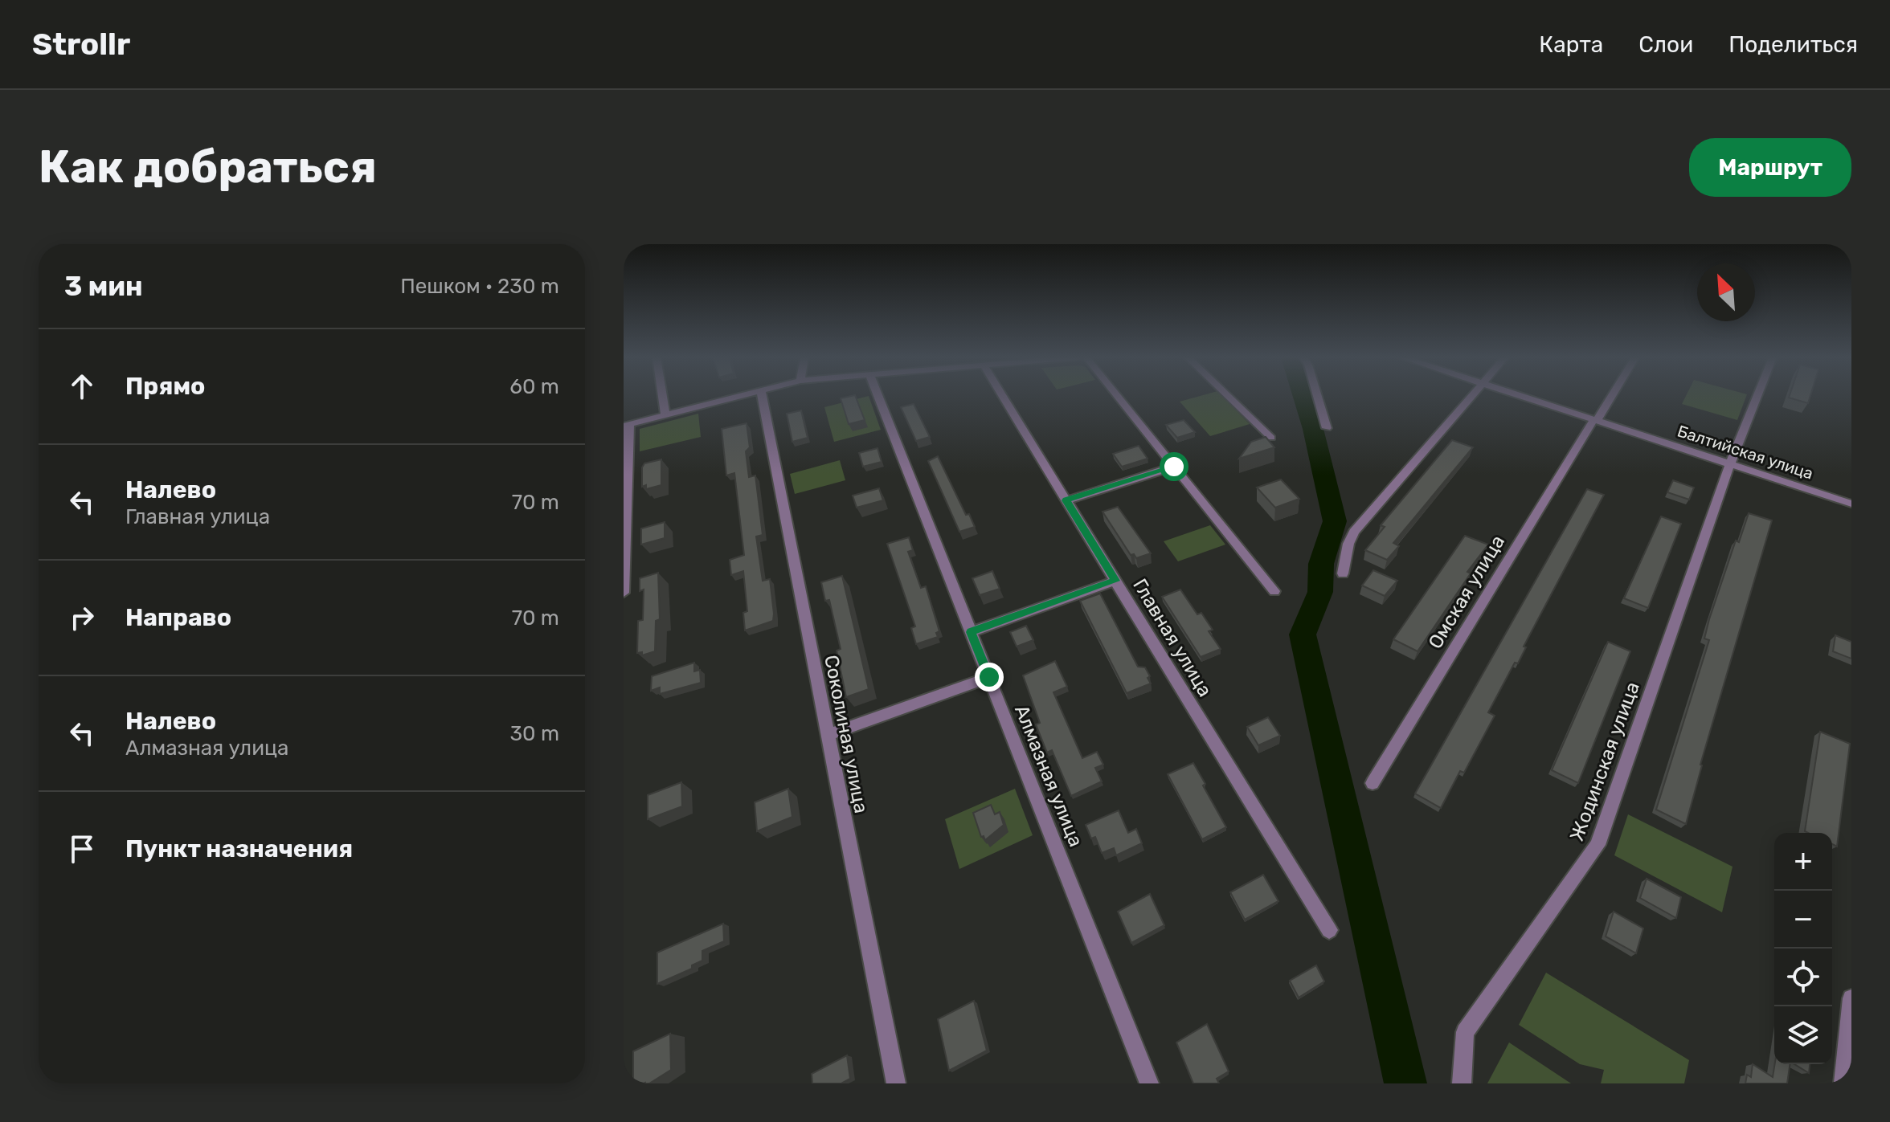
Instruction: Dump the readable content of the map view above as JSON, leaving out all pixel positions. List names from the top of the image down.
{
  "streets": {
    "street": [
      "Балтийская улица",
      "Омская улица",
      "Главная улица",
      "Соколиная улица",
      "Жодинская улица",
      "Алмазная улица"
    ]
  },
  "crossings": [
    ["Балтийская улица", "Омская улица"],
    ["Балтийская улица", "Жодинская улица"]
  ],
  "north": "top left",
  "page": {
    "header": "Strollr",
    "nav": ["Карта", "Слои", "Поделиться"],
    "buttons": "Маршрут",
    "title": "Как добраться",
    "heading": ["3 мин", "Пешком · 230 m"],
    "list": [
      ["Прямо", "60 m"],
      ["Налево", "Главная улица", "70 m"],
      ["Направо", "70 m"],
      ["Налево", "Алмазная улица", "30 m"],
      "Пункт назначения"
    ],
    "map_buttons": ["+", "−"]
  }
}
